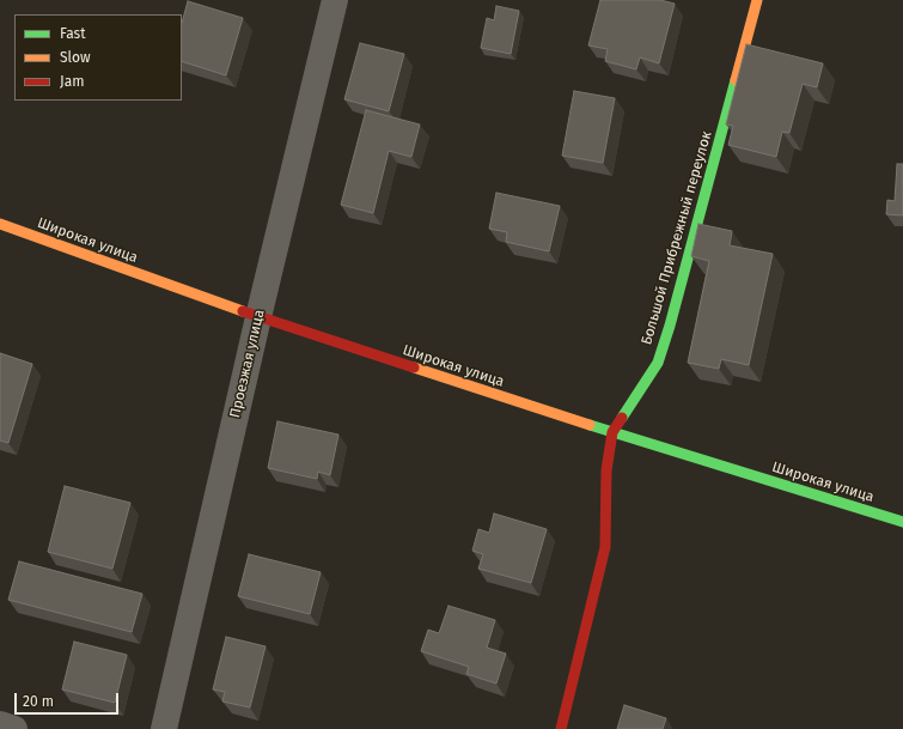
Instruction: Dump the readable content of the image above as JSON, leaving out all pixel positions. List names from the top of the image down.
{
  "streets": {
    "street": ["Большой Прибрежный переулок", "Широкая улица", "Проезжая улица"]
  },
  "crossings": [
    ["Большой Прибрежный переулок", "Широкая улица"],
    ["Широкая улица", "Проезжая улица"]
  ],
  "legend": ["Fast", "Slow", "Jam"],
  "scale_bar": "20 m"
}
